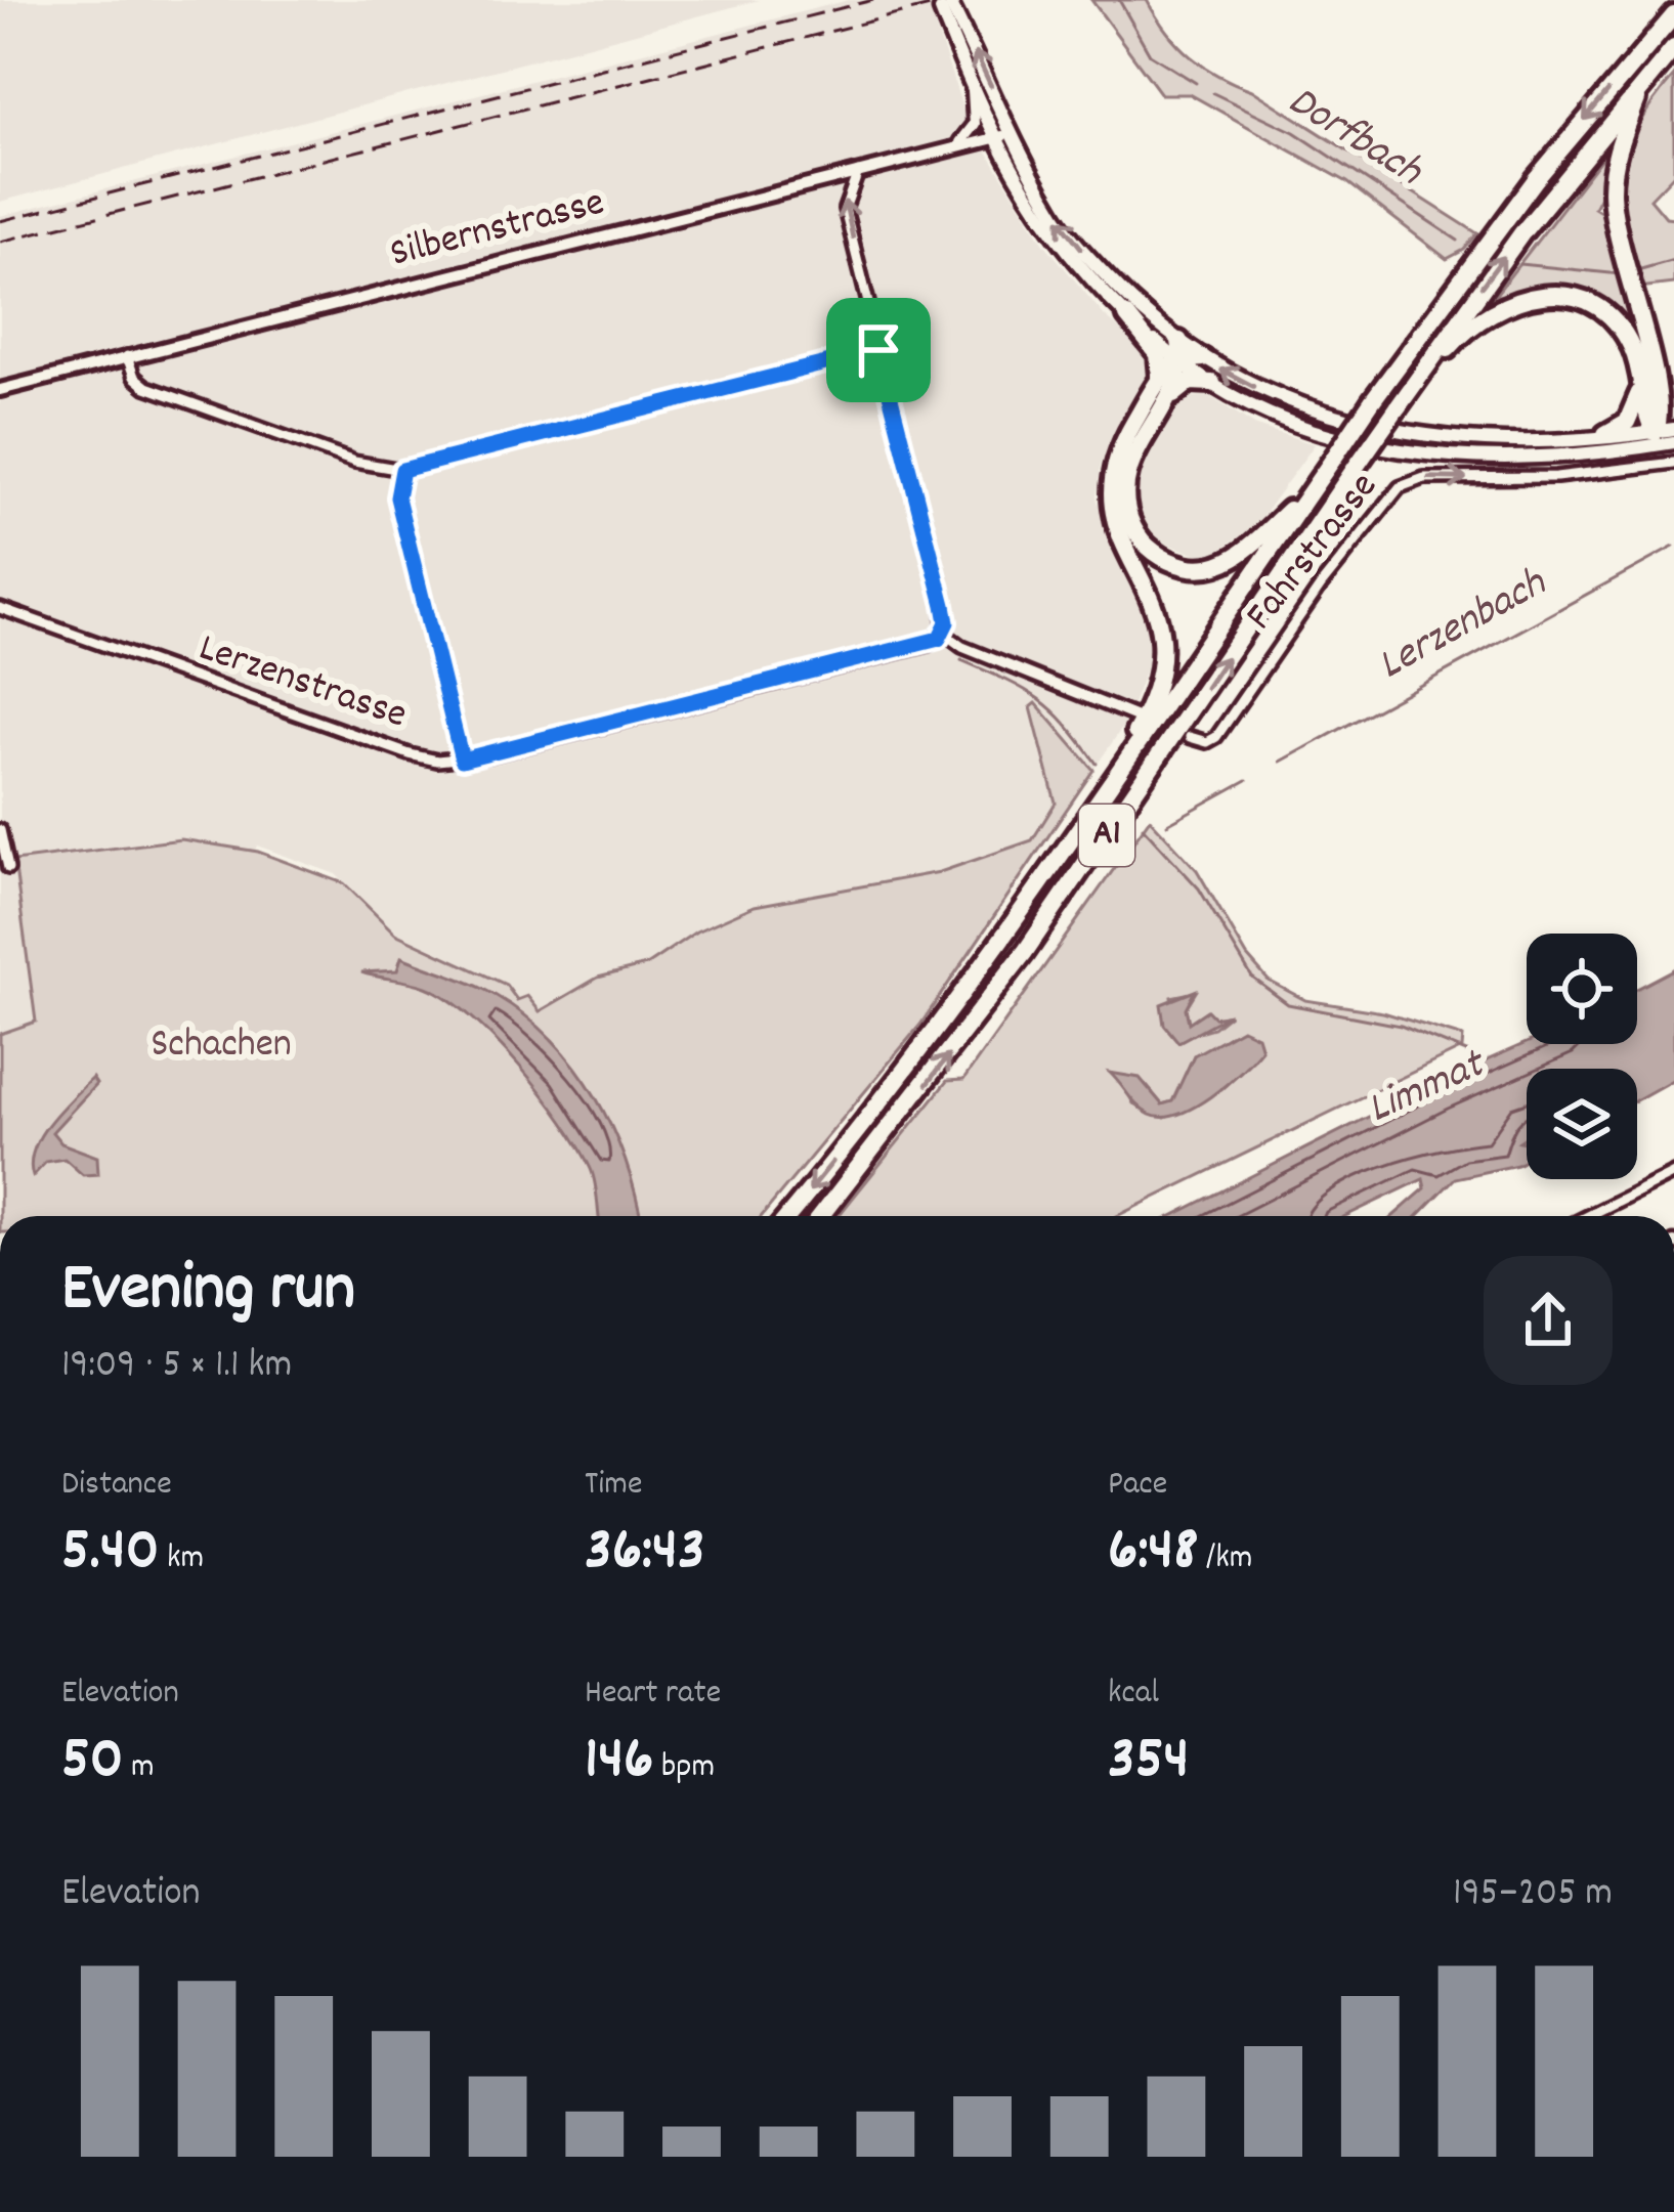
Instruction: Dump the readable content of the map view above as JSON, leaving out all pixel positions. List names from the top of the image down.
{
  "streets": {
    "highway": ["A1"],
    "street": ["Silbernstrasse", "Fahrstrasse", "Lerzenstrasse"]
  },
  "one_way": ["Fahrstrasse"],
  "water": ["Dorfbach", "Lerzenbach", "Limmat"],
  "parks": ["Schachen"],
  "page": {
    "heading": ["Evening run", "19:09 · 5 × 1.1 km"],
    "stats": [
      ["Distance", "5.40 km"],
      ["Time", "36:43"],
      ["Pace", "6:48 /km"],
      ["Elevation", "50 m"],
      ["Heart rate", "146 bpm"],
      ["kcal", "354"]
    ],
    "chart": ["Elevation", "195–205 m"]
  }
}
